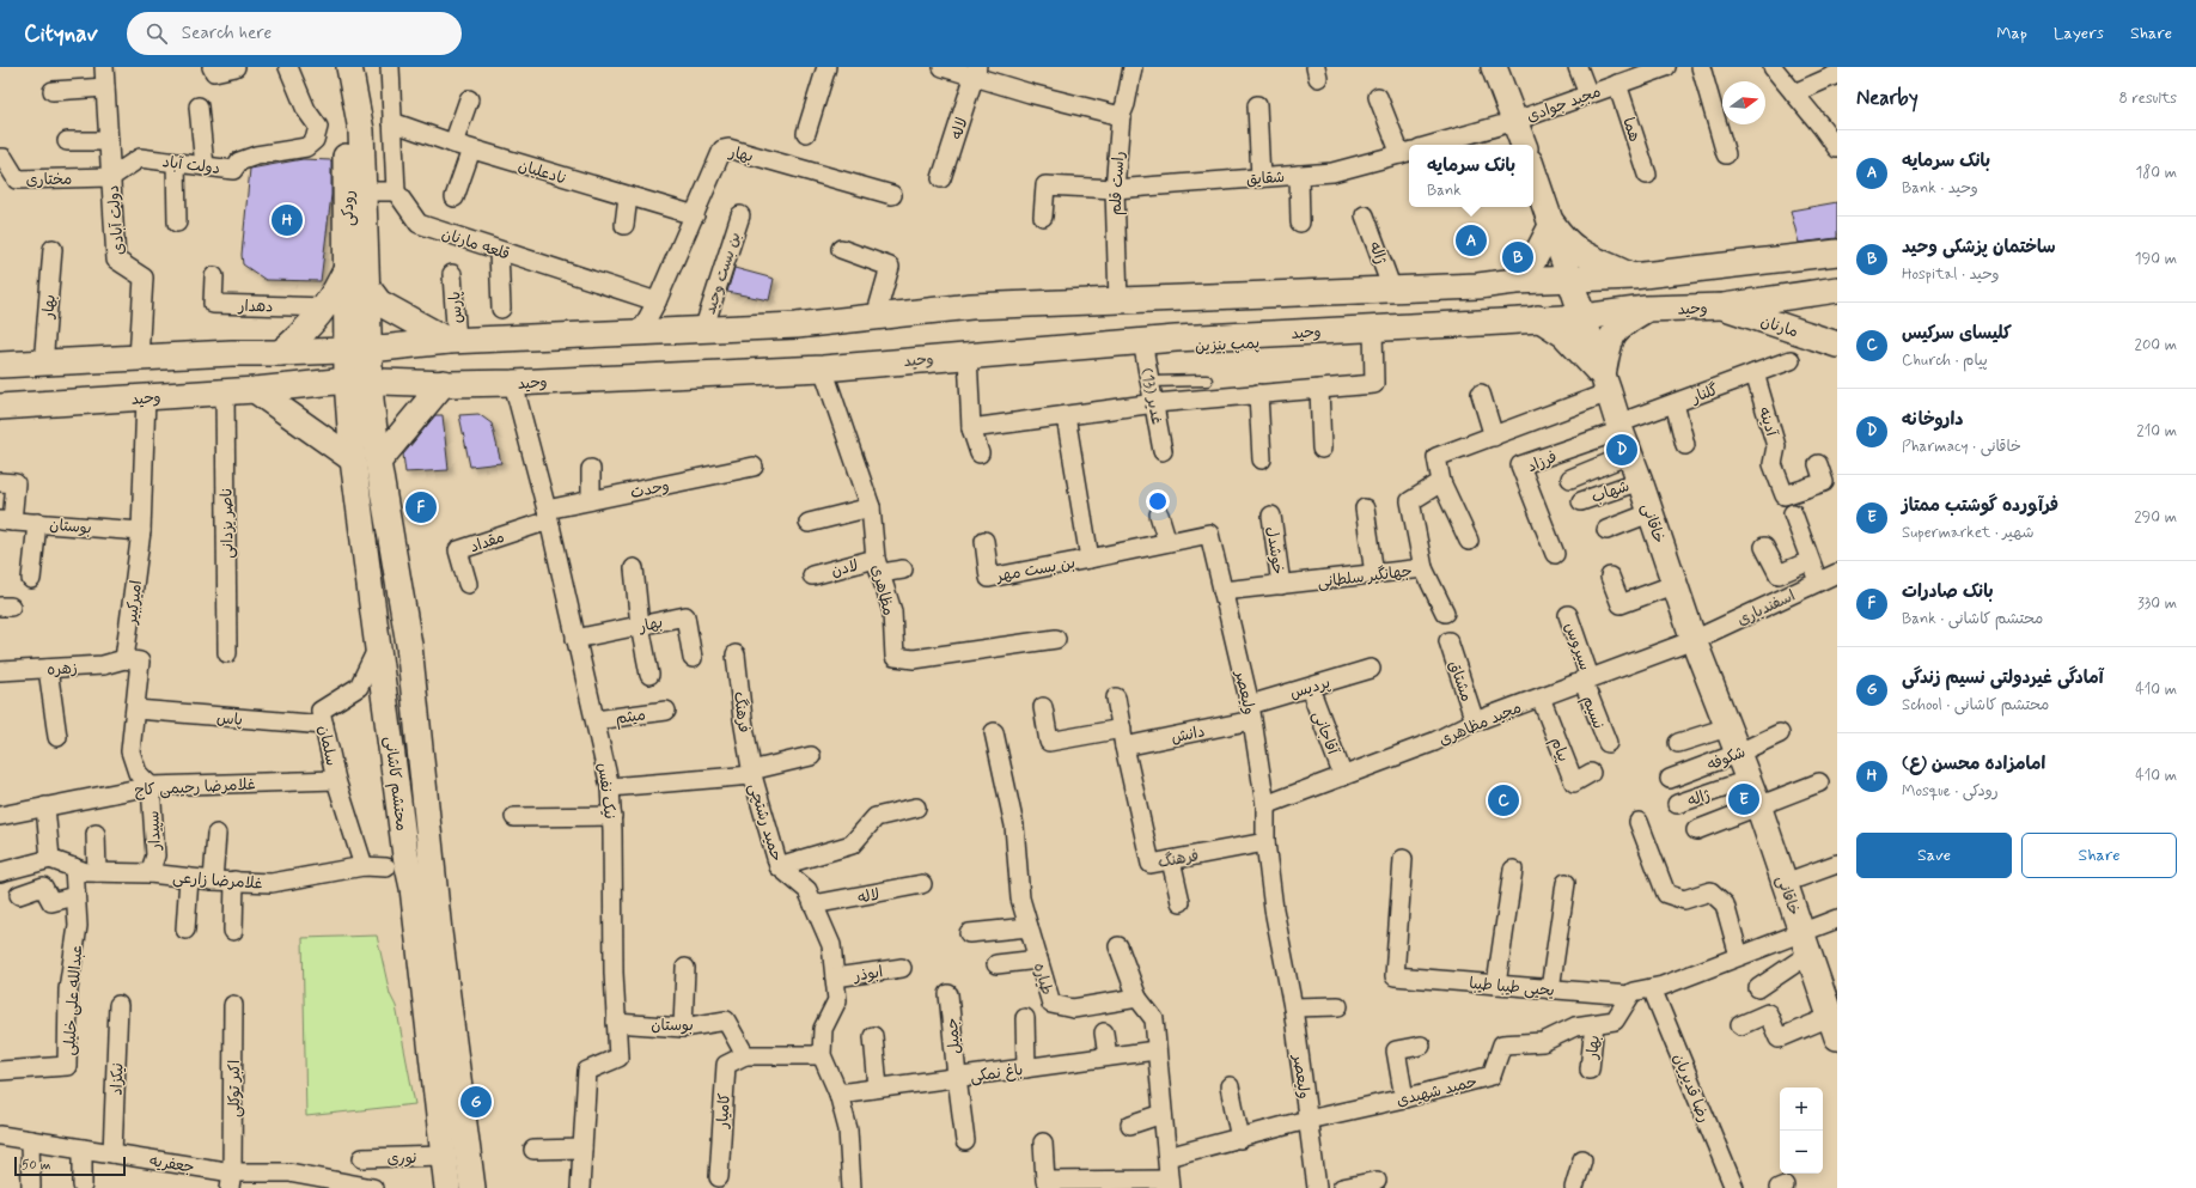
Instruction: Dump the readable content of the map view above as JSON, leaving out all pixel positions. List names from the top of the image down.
{
  "streets": {
    "main road": [
      "رودکی",
      "وحید",
      "مارنان",
      "خاقانی",
      "محتشم کاشانی"
    ],
    "street": [
      "مجید جوادی",
      "لاله",
      "هما",
      "بهار",
      "دولت آباد",
      "نادعلیان",
      "شقایق",
      "مختاری",
      "راست قلم",
      "دولت آبادی",
      "قلعه مارنان",
      "ژاله",
      "بن بست وحید",
      "دهدار",
      "پارس",
      "گلنار",
      "غدیر (13)",
      "آدینه",
      "فرزاد",
      "وحدت",
      "شهاب",
      "ناصر یزدانی",
      "بوستان",
      "مقداد",
      "خوشدل",
      "لادن",
      "بن بست مهر",
      "جهانگیر سلطانی",
      "مظاهری",
      "امیرکبیر",
      "اسفندیاری",
      "سیروس",
      "زهره",
      "مشتاق",
      "پردیس",
      "ولیعصر",
      "فرهنگ",
      "نسیم",
      "میثم",
      "پاس",
      "مجید مظاهری",
      "آقاجانی",
      "دانش",
      "سلمان",
      "پیام",
      "شکوفه",
      "غلامرضا رحیمی کاج",
      "نیک نفس",
      "حمید رشتچی",
      "سپیدار",
      "غلامرضا زارعی",
      "ابوذر",
      "طیاره",
      "یحیی طیبا طیبا",
      "عبدالله علی خلیلی",
      "جمیل",
      "باغ نمکی",
      "نیکزاد",
      "رضا قدیریان",
      "اکبر توکلی",
      "حمید شهیدی",
      "کامیار",
      "نوری",
      "جعفریه"
    ]
  },
  "crossings": [
    ["مجید جوادی", "هما"],
    ["لاله", "حمید رشتچی"],
    ["بهار", "نادعلیان"],
    ["بهار", "قلعه مارنان"],
    ["بهار", "نیک نفس"],
    ["بهار", "حمید شهیدی"],
    ["دولت آباد", "مختاری"],
    ["دولت آباد", "دولت آبادی"],
    ["شقایق", "راست قلم"],
    ["مختاری", "دولت آبادی"],
    ["ژاله", "خاقانی"],
    ["وحید", "مارنان"],
    ["وحید", "غدیر (13)"],
    ["وحید", "ناصر یزدانی"],
    ["وحید", "خاقانی"],
    ["وحید", "مظاهری"],
    ["وحید", "امیرکبیر"],
    ["وحید", "محتشم کاشانی"],
    ["وحید", "نیک نفس"],
    ["گلنار", "آدینه"],
    ["گلنار", "فرزاد"],
    ["گلنار", "خاقانی"],
    ["فرزاد", "خاقانی"],
    ["وحدت", "مقداد"],
    ["وحدت", "نیک نفس"],
    ["شهاب", "خاقانی"],
    ["خاقانی", "اسفندیاری"],
    ["خاقانی", "مجید مظاهری"],
    ["خاقانی", "شکوفه"],
    ["بوستان", "امیرکبیر"],
    ["بوستان", "نیک نفس"],
    ["بوستان", "کامیار"],
    ["مقداد", "نیک نفس"],
    ["خوشدل", "جهانگیر سلطانی"],
    ["لادن", "مظاهری"],
    ["بن بست مهر", "ولیعصر"],
    ["جهانگیر سلطانی", "ولیعصر"],
    ["امیرکبیر", "زهره"],
    ["اسفندیاری", "مجید مظاهری"],
    ["سیروس", "نسیم"],
    ["سیروس", "مجید مظاهری"],
    ["مشتاق", "مجید مظاهری"],
    ["پردیس", "ولیعصر"],
    ["پردیس", "آقاجانی"],
    ["پردیس", "دانش"],
    ["ولیعصر", "فرهنگ"],
    ["ولیعصر", "مجید مظاهری"],
    ["ولیعصر", "دانش"],
    ["ولیعصر", "حمید شهیدی"],
    ["فرهنگ", "دانش"],
    ["فرهنگ", "حمید رشتچی"],
    ["نسیم", "مجید مظاهری"],
    ["میثم", "نیک نفس"],
    ["پاس", "سلمان"],
    ["مجید مظاهری", "آقاجانی"],
    ["مجید مظاهری", "پیام"],
    ["سلمان", "محتشم کاشانی"],
    ["سلمان", "غلامرضا رحیمی کاج"],
    ["سلمان", "غلامرضا زارعی"],
    ["محتشم کاشانی", "غلامرضا زارعی"],
    ["محتشم کاشانی", "نوری"],
    ["غلامرضا رحیمی کاج", "سپیدار"],
    ["نیک نفس", "حمید رشتچی"],
    ["حمید رشتچی", "ابوذر"],
    ["حمید رشتچی", "باغ نمکی"],
    ["سپیدار", "غلامرضا زارعی"],
    ["غلامرضا زارعی", "عبدالله علی خلیلی"],
    ["یحیی طیبا طیبا", "حمید شهیدی"],
    ["جمیل", "باغ نمکی"],
    ["نیکزاد", "جعفریه"],
    ["اکبر توکلی", "جعفریه"]
  ],
  "scale_bar": "50 m",
  "north": "right",
  "page": {
    "header": "Citynav",
    "search": "Search here",
    "nav": ["Map", "Layers", "Share"],
    "heading": ["Nearby", "8 results"],
    "list": [
      {
        "mark": "A",
        "name": "بانک سرمایه",
        "note": "Bank · وحید",
        "value": "180 m"
      },
      {
        "mark": "B",
        "name": "ساختمان پزشکی وحید",
        "note": "Hospital · وحید",
        "value": "190 m"
      },
      {
        "mark": "C",
        "name": "کلیسای سرکیس",
        "note": "Church · پیام",
        "value": "200 m"
      },
      {
        "mark": "D",
        "name": "داروخانه",
        "note": "Pharmacy · خاقانی",
        "value": "210 m"
      },
      {
        "mark": "E",
        "name": "فرآورده گوشتب ممتاز",
        "note": "Supermarket · شهیر",
        "value": "290 m"
      },
      {
        "mark": "F",
        "name": "بانک صادرات",
        "note": "Bank · محتشم کاشانی",
        "value": "330 m"
      },
      {
        "mark": "G",
        "name": "آمادگی غیردولتی نسیم زندگی",
        "note": "School · محتشم کاشانی",
        "value": "410 m"
      },
      {
        "mark": "H",
        "name": "امامزاده محسن (ع)",
        "note": "Mosque · رودکی",
        "value": "410 m"
      }
    ],
    "popup": ["بانک سرمایه", "Bank"],
    "pins": [
      "H",
      "A",
      "B",
      "D",
      "F",
      "E",
      "C",
      "G"
    ],
    "buttons": ["Save", "Share"],
    "map_buttons": ["+", "−"],
    "scale": "50 m"
  }
}
